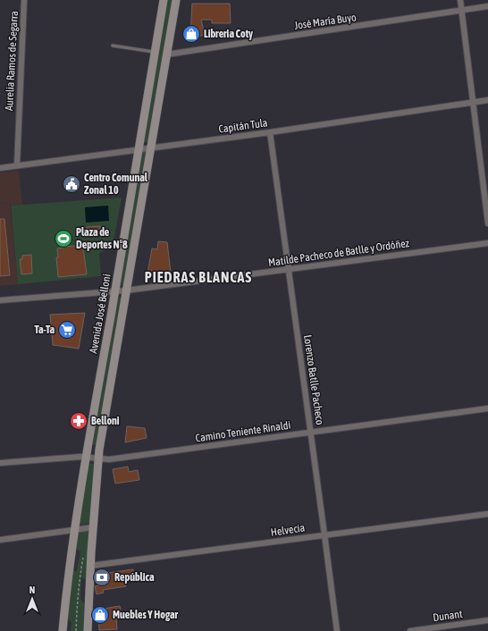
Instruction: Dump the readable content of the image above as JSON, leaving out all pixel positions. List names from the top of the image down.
{
  "streets": {
    "main road": ["Avenida José Belloni"],
    "street": [
      "José María Buyo",
      "Aurelia Ramos de Segarra",
      "Capitán Tula",
      "Matilde Pacheco de Batlle y Ordóñez",
      "Lorenzo Batlle Pacheco",
      "Camino Teniente Rinaldi",
      "Helvecia",
      "Dunant"
    ]
  },
  "crossings": [
    ["José María Buyo", "Avenida José Belloni"],
    ["Aurelia Ramos de Segarra", "Capitán Tula"],
    ["Capitán Tula", "Avenida José Belloni"],
    ["Capitán Tula", "Lorenzo Batlle Pacheco"],
    ["Matilde Pacheco de Batlle y Ordóñez", "Avenida José Belloni"],
    ["Matilde Pacheco de Batlle y Ordóñez", "Lorenzo Batlle Pacheco"],
    ["Avenida José Belloni", "Camino Teniente Rinaldi"],
    ["Avenida José Belloni", "Helvecia"],
    ["Lorenzo Batlle Pacheco", "Camino Teniente Rinaldi"],
    ["Lorenzo Batlle Pacheco", "Helvecia"]
  ],
  "districts": ["PIEDRAS BLANCAS"],
  "places": {
    "shop": ["Libreria Coty", "Muebles Y Hogar"],
    "public building": ["Centro Comunal Zonal 10"],
    "sports": ["Plaza de Deportes N°8"],
    "supermarket": ["Ta-Ta"],
    "pharmacy": ["Belloni"],
    "bank": ["República"]
  },
  "north": "top"
}
